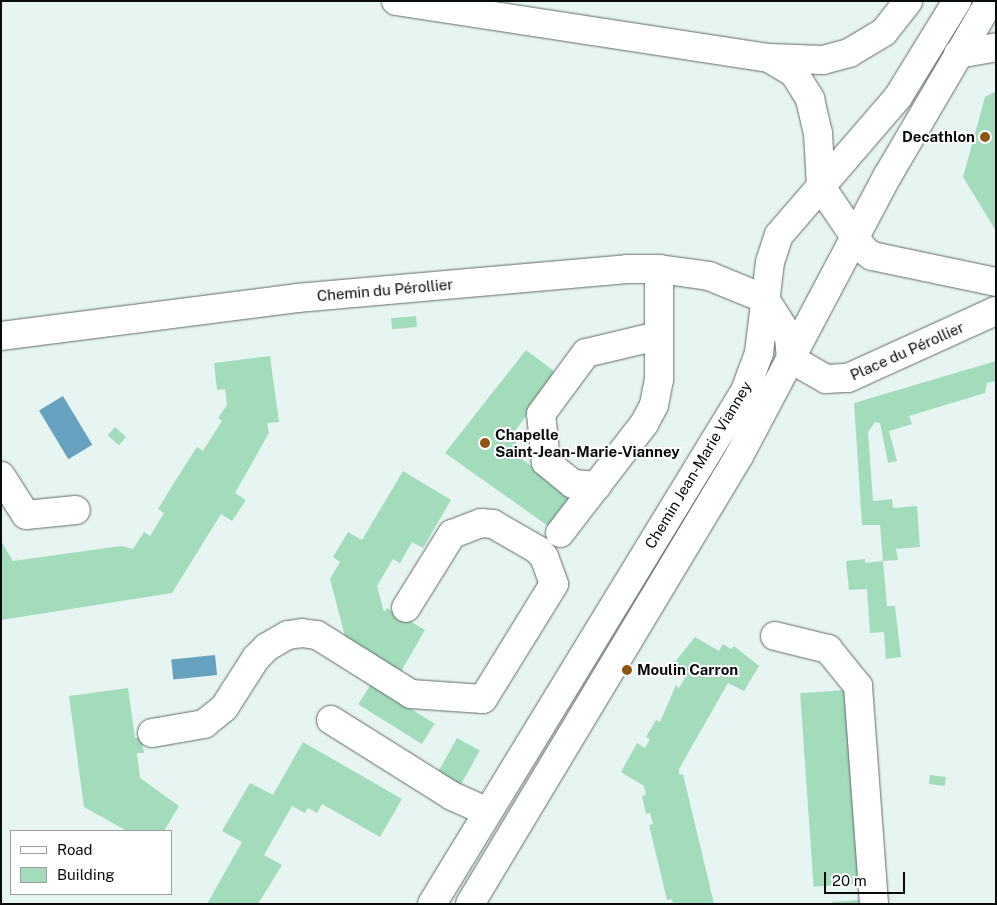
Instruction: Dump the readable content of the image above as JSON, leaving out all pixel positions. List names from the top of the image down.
{
  "streets": {
    "street": ["Chemin du Pérollier", "Place du Pérollier", "Chemin Jean-Marie Vianney"]
  },
  "crossings": [
    ["Chemin du Pérollier", "Chemin Jean-Marie Vianney"],
    ["Place du Pérollier", "Chemin Jean-Marie Vianney"]
  ],
  "places": ["Decathlon", "Chapelle Saint-Jean-Marie-Vianney", "Moulin Carron"],
  "legend": ["Road", "Building"],
  "scale_bar": "20 m"
}
